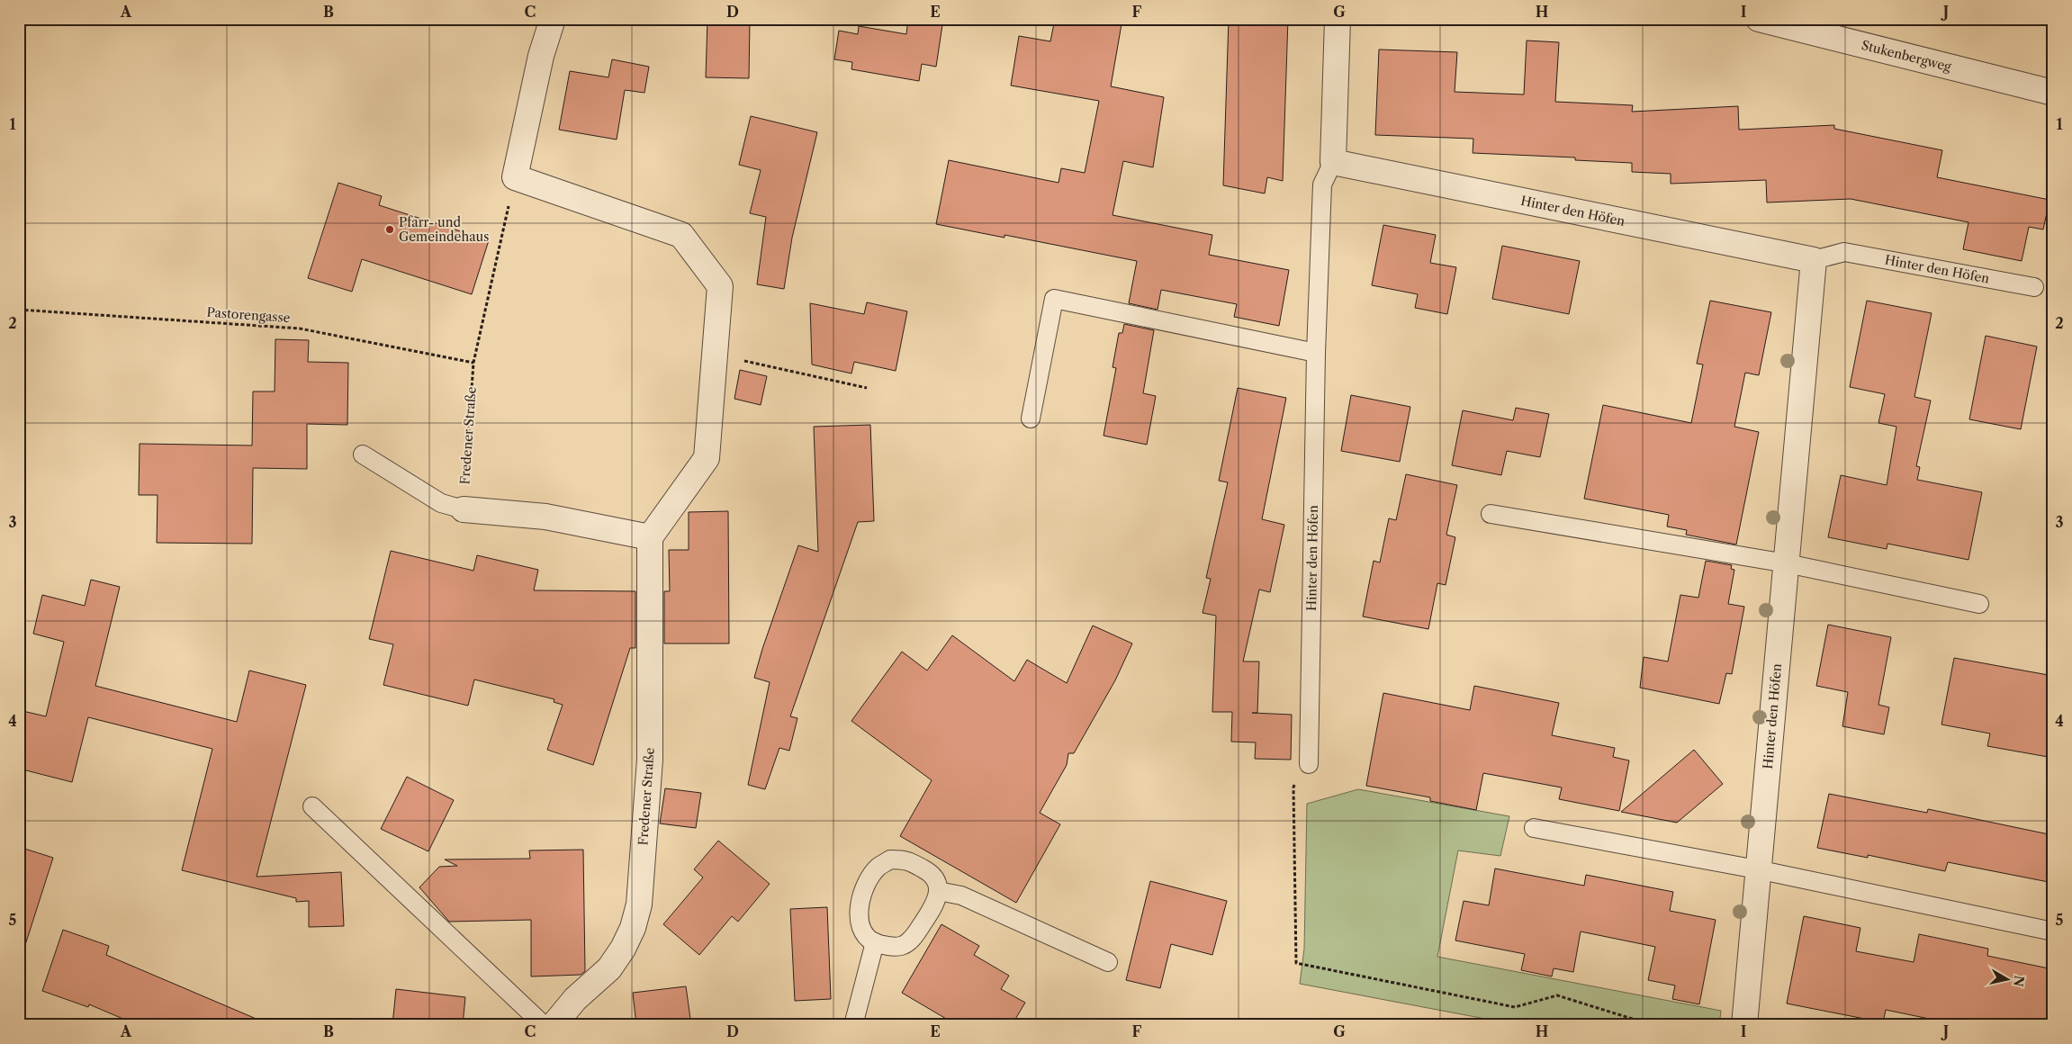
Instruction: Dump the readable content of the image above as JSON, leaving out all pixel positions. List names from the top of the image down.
{
  "streets": {
    "street": ["Stukenbergweg", "Hinter den Höfen", "Fredener Straße"],
    "path": ["Pastorengasse"]
  },
  "crossings": [
    ["Pastorengasse", "Fredener Straße"]
  ],
  "places": ["Pfarr- und Gemeindehaus"],
  "north": "right",
  "grid": {
    "columns": [
      "A",
      "B",
      "C",
      "D",
      "E",
      "F",
      "G",
      "H",
      "I",
      "J"
    ],
    "rows": [
      "1",
      "2",
      "3",
      "4",
      "5"
    ]
  }
}
